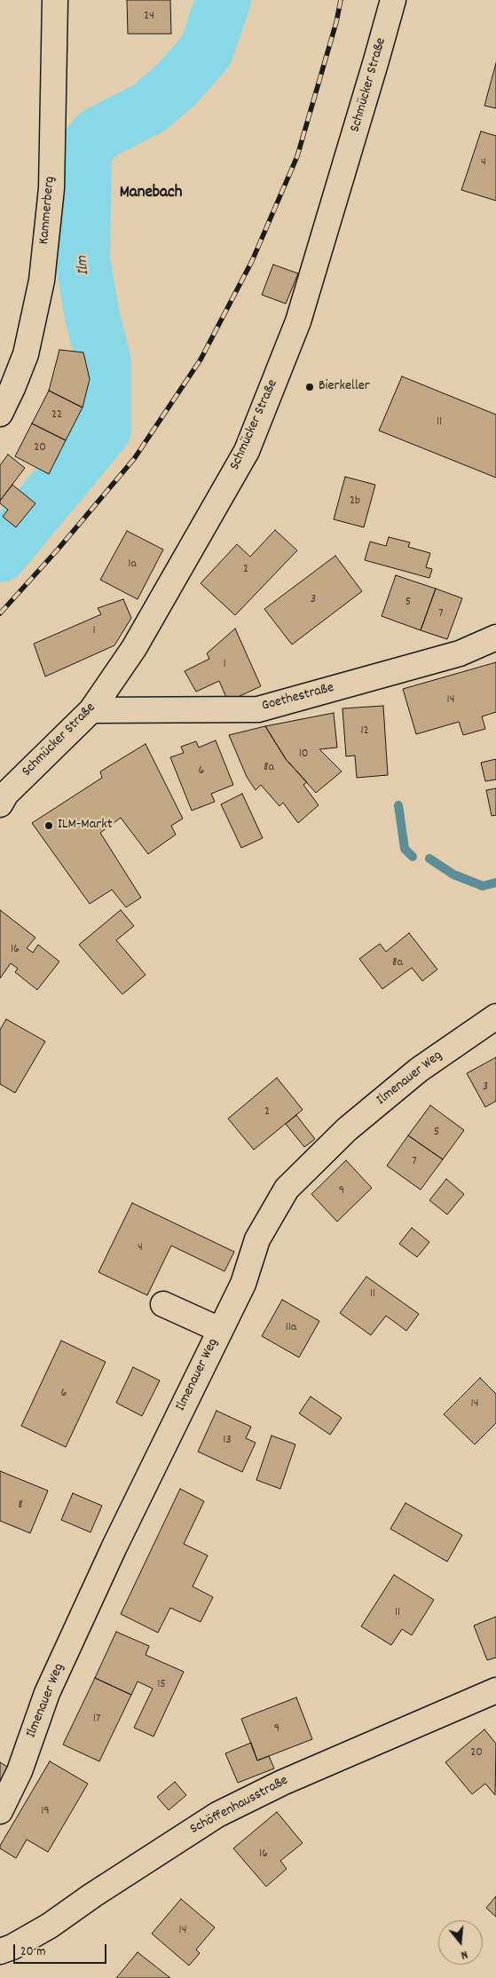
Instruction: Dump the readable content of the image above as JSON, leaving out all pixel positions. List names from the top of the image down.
{
  "streets": {
    "street": [
      "Schmücker Straße",
      "Kammerberg",
      "Goethestraße",
      "Ilmenauer Weg",
      "Schöffenhausstraße"
    ]
  },
  "crossings": [
    ["Schmücker Straße", "Goethestraße"]
  ],
  "districts": ["Manebach"],
  "water": ["Ilm"],
  "places": ["Bierkeller", "ILM-Markt"],
  "house_numbers": [
    "24",
    "4",
    "22",
    "11",
    "20",
    "2b",
    "1a",
    "2",
    "3",
    "5",
    "7",
    "1",
    "1",
    "14",
    "12",
    "10",
    "8a",
    "6",
    "16",
    "8a",
    "3",
    "2",
    "5",
    "7",
    "9",
    "4",
    "11",
    "11a",
    "6",
    "14",
    "13",
    "8",
    "11",
    "15",
    "17",
    "9",
    "20",
    "19",
    "16",
    "14"
  ],
  "scale_bar": "20 m",
  "north": "bottom"
}
